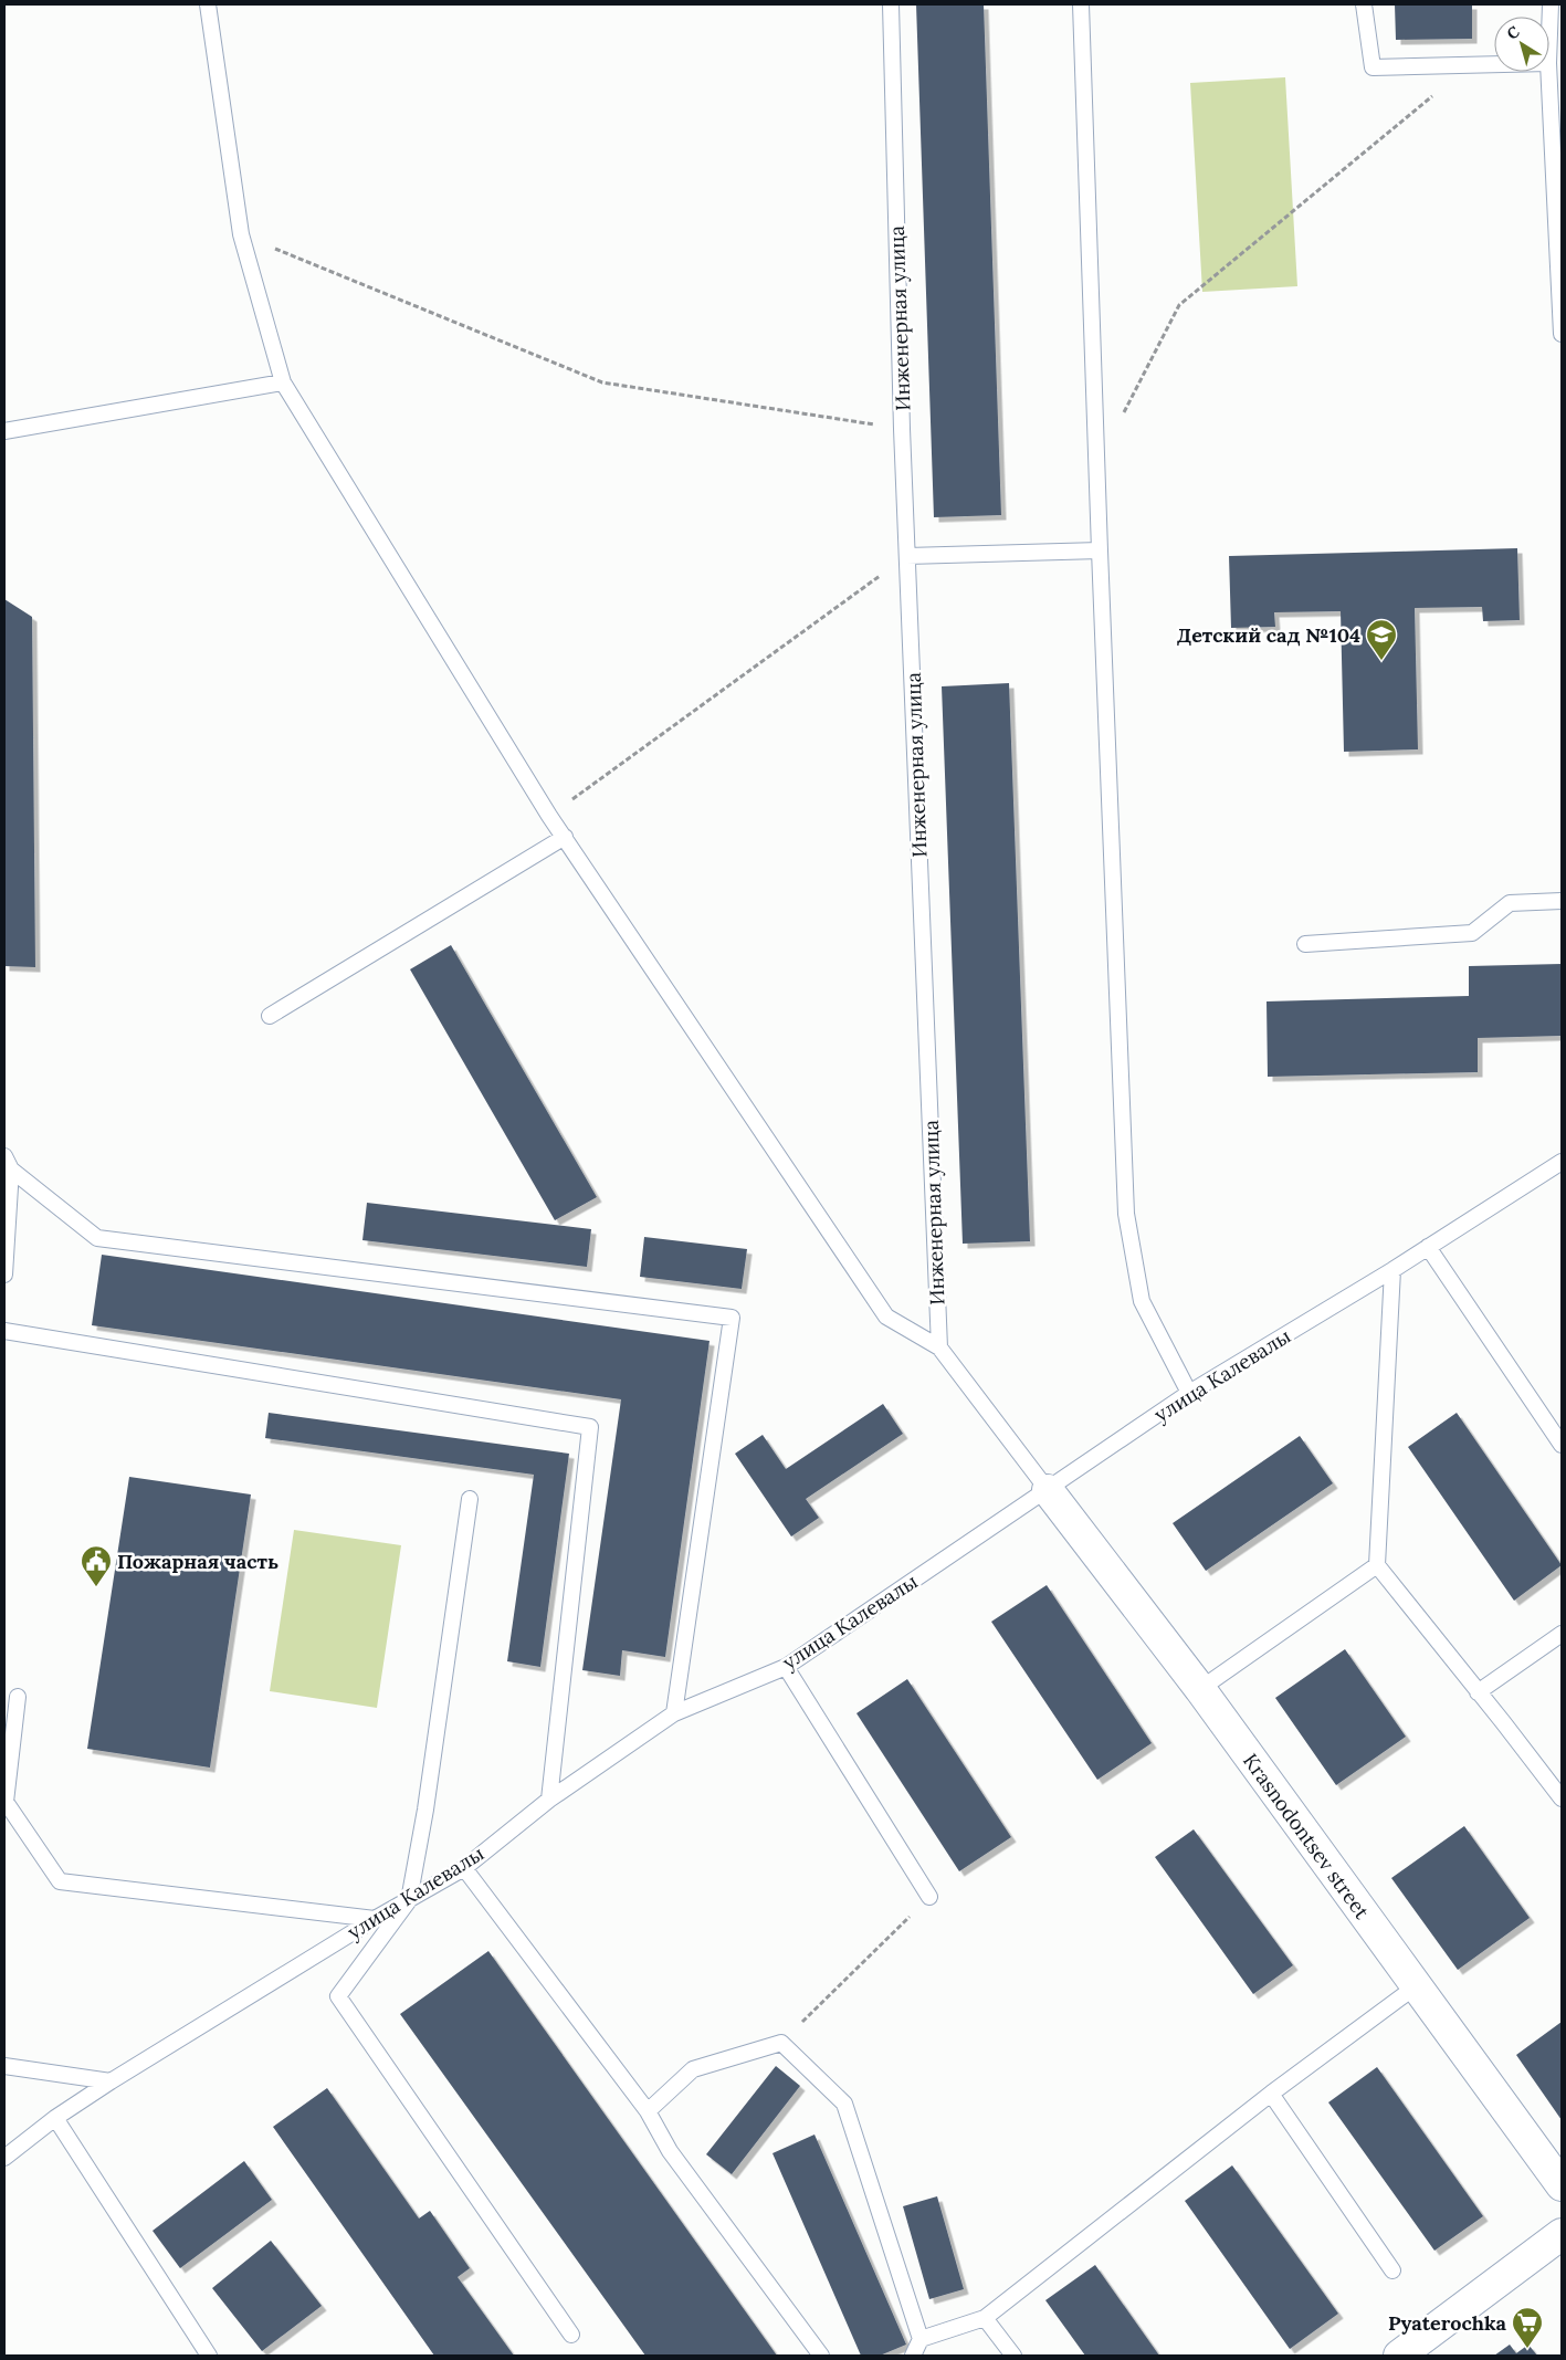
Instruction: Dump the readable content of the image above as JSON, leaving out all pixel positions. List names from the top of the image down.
{
  "streets": {
    "street": ["Krasnodontsev street"],
    "lane": ["Инженерная улица", "улица Калевалы"]
  },
  "crossings": [
    ["улица Калевалы", "Krasnodontsev street"]
  ],
  "places": {
    "school or university": ["Детский сад №104"],
    "public building": ["Пожарная часть"],
    "supermarket": ["Pyaterochka"]
  },
  "north": "top left"
}
